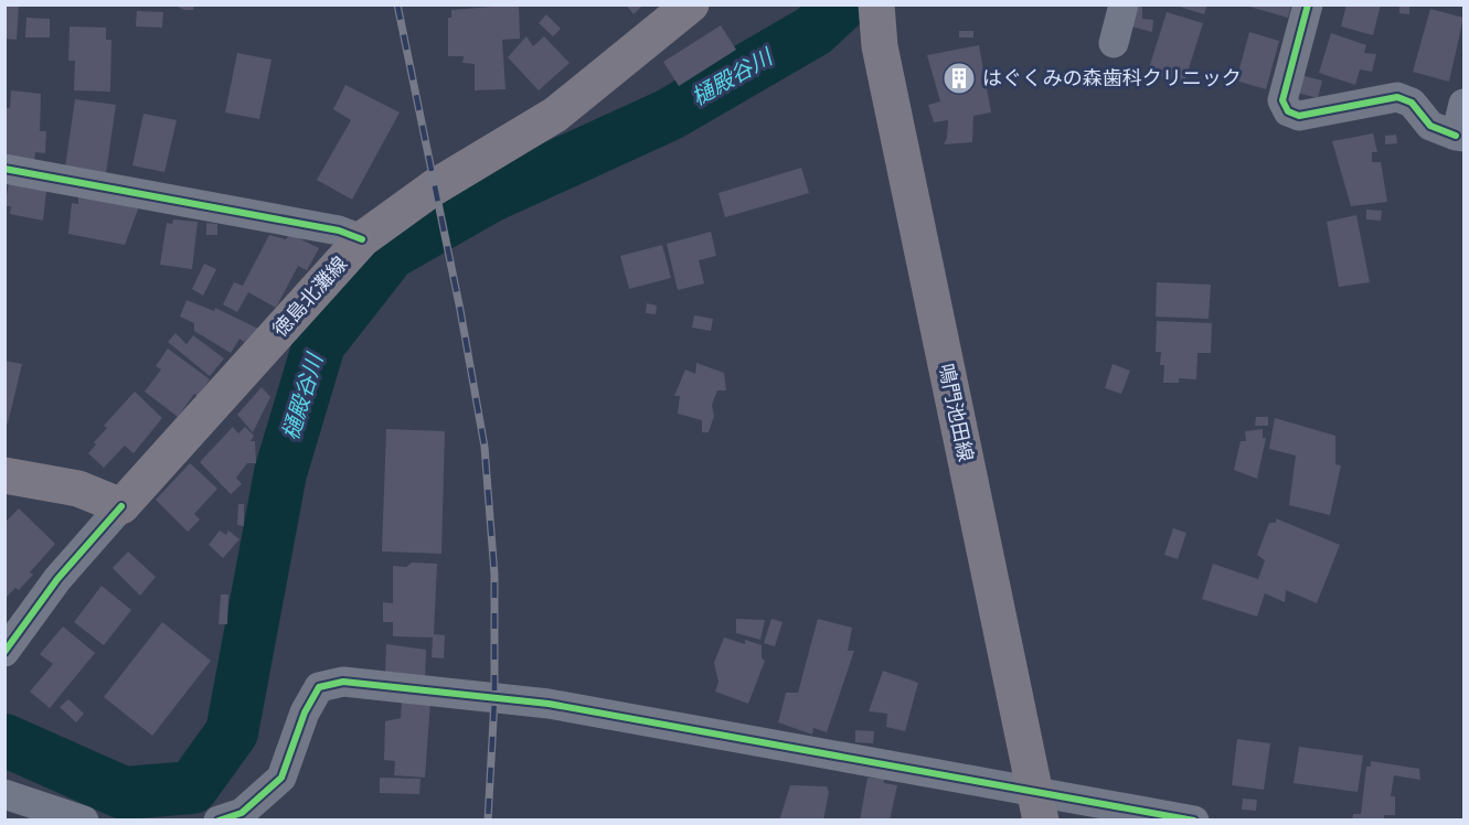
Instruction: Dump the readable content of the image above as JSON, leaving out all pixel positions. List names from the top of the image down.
{
  "streets": {
    "main road": ["徳島北灘線", "鳴門池田線"]
  },
  "water": ["樋殿谷川"],
  "places": {
    "building": ["はぐくみの森歯科クリニック"]
  }
}
